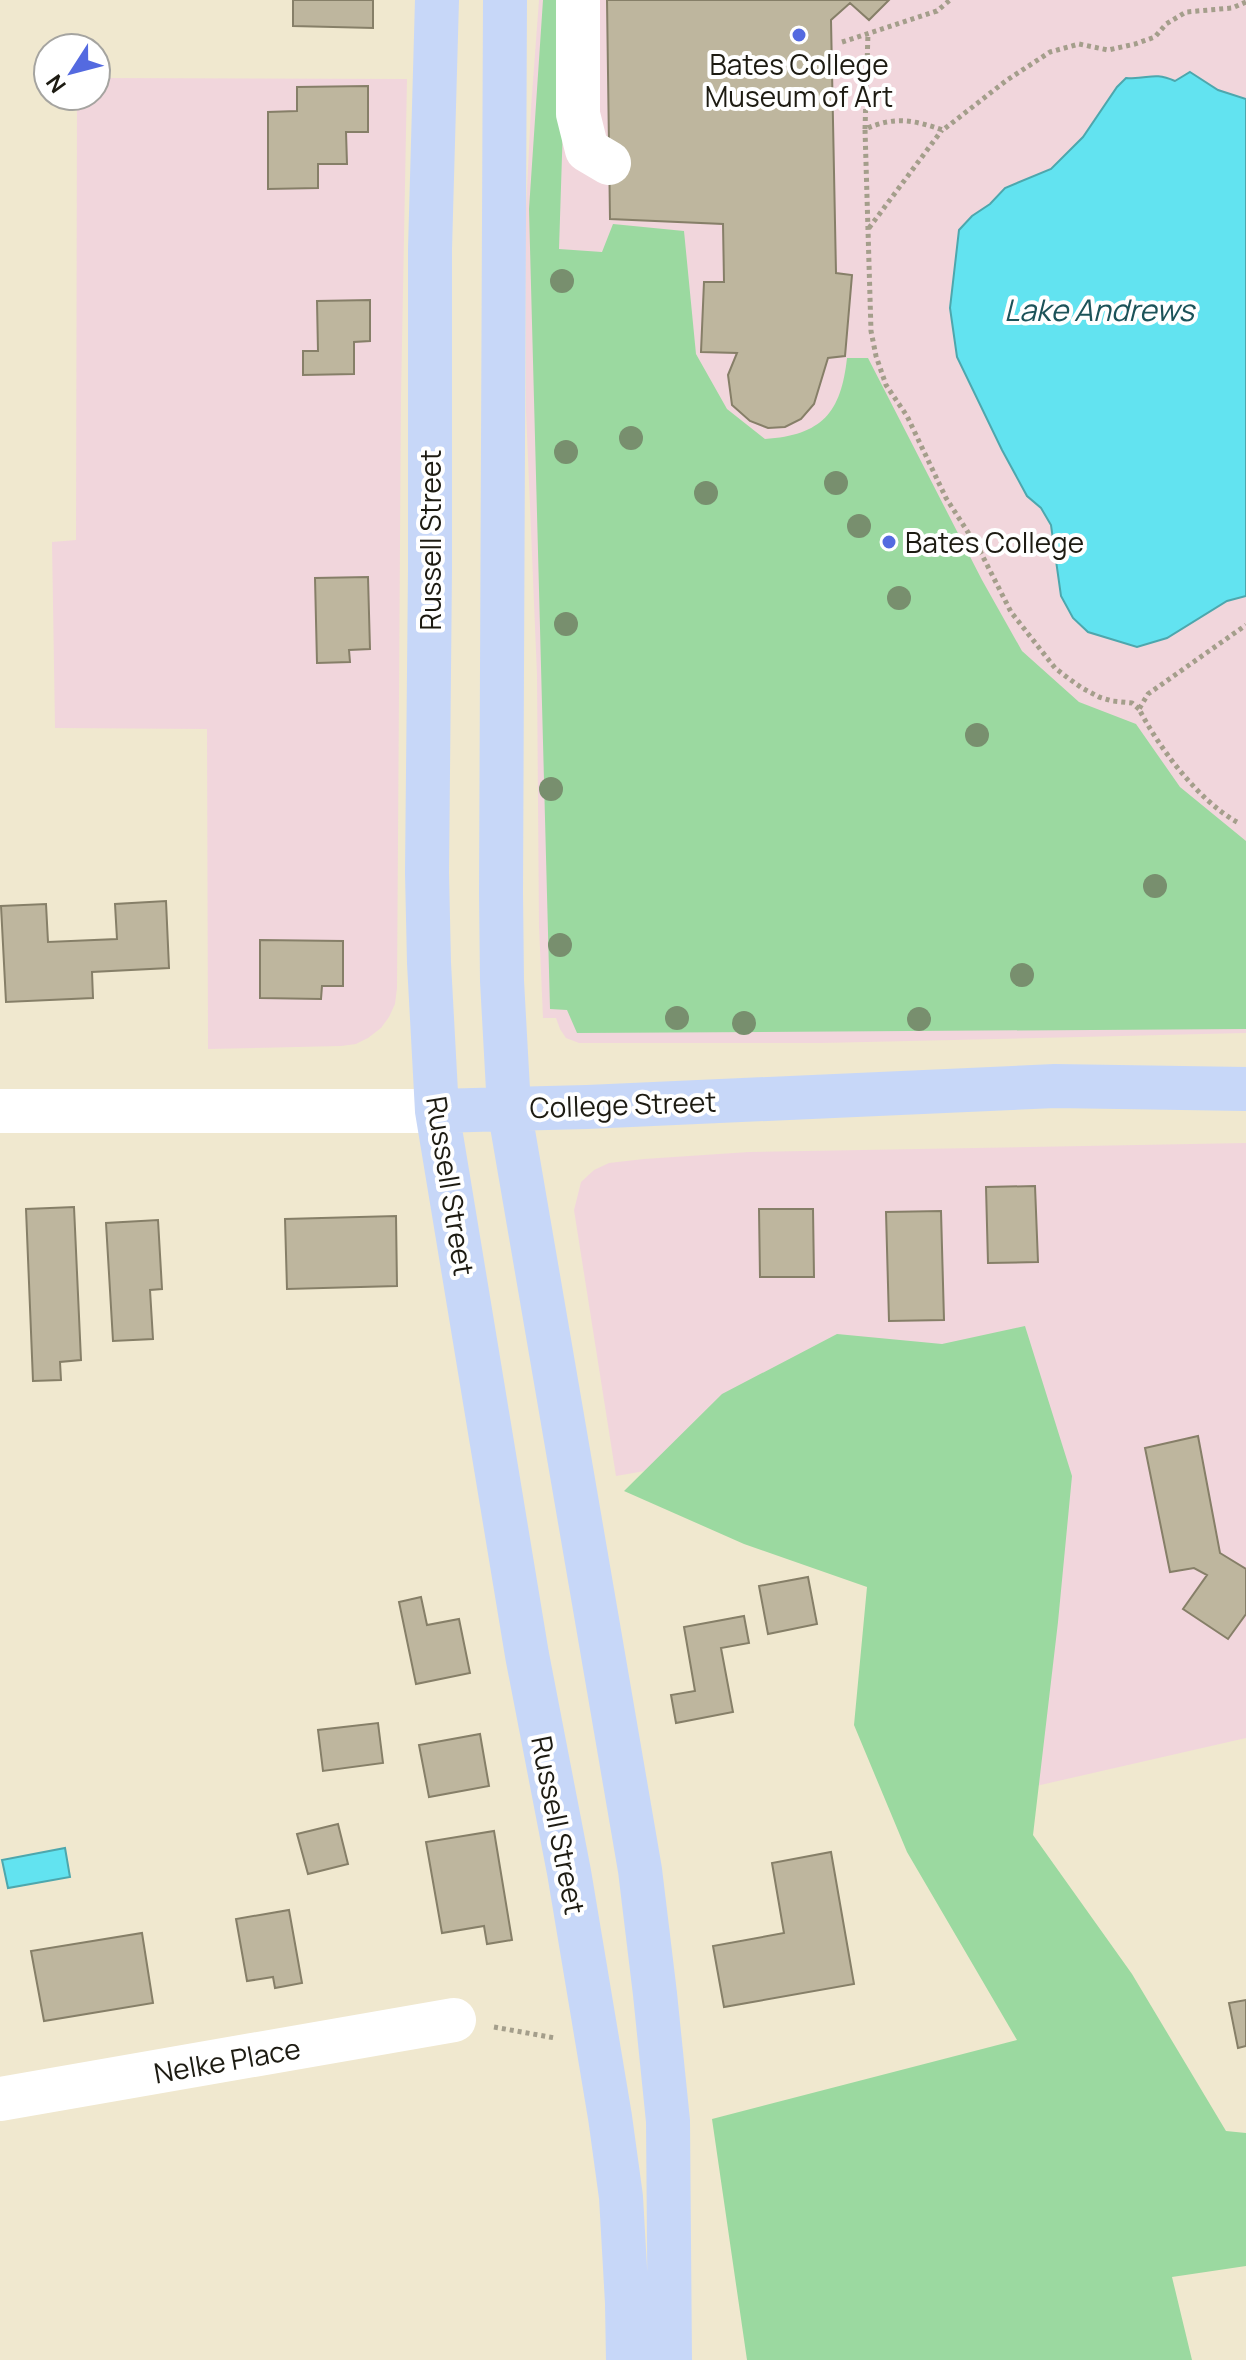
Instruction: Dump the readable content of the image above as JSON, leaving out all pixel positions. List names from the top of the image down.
{
  "streets": {
    "main road": ["Russell Street", "College Street"],
    "street": ["Nelke Place"]
  },
  "crossings": [
    ["Russell Street", "College Street"]
  ],
  "water": ["Lake Andrews"],
  "places": ["Bates College Museum of Art", "Bates College"],
  "north": "bottom left"
}
